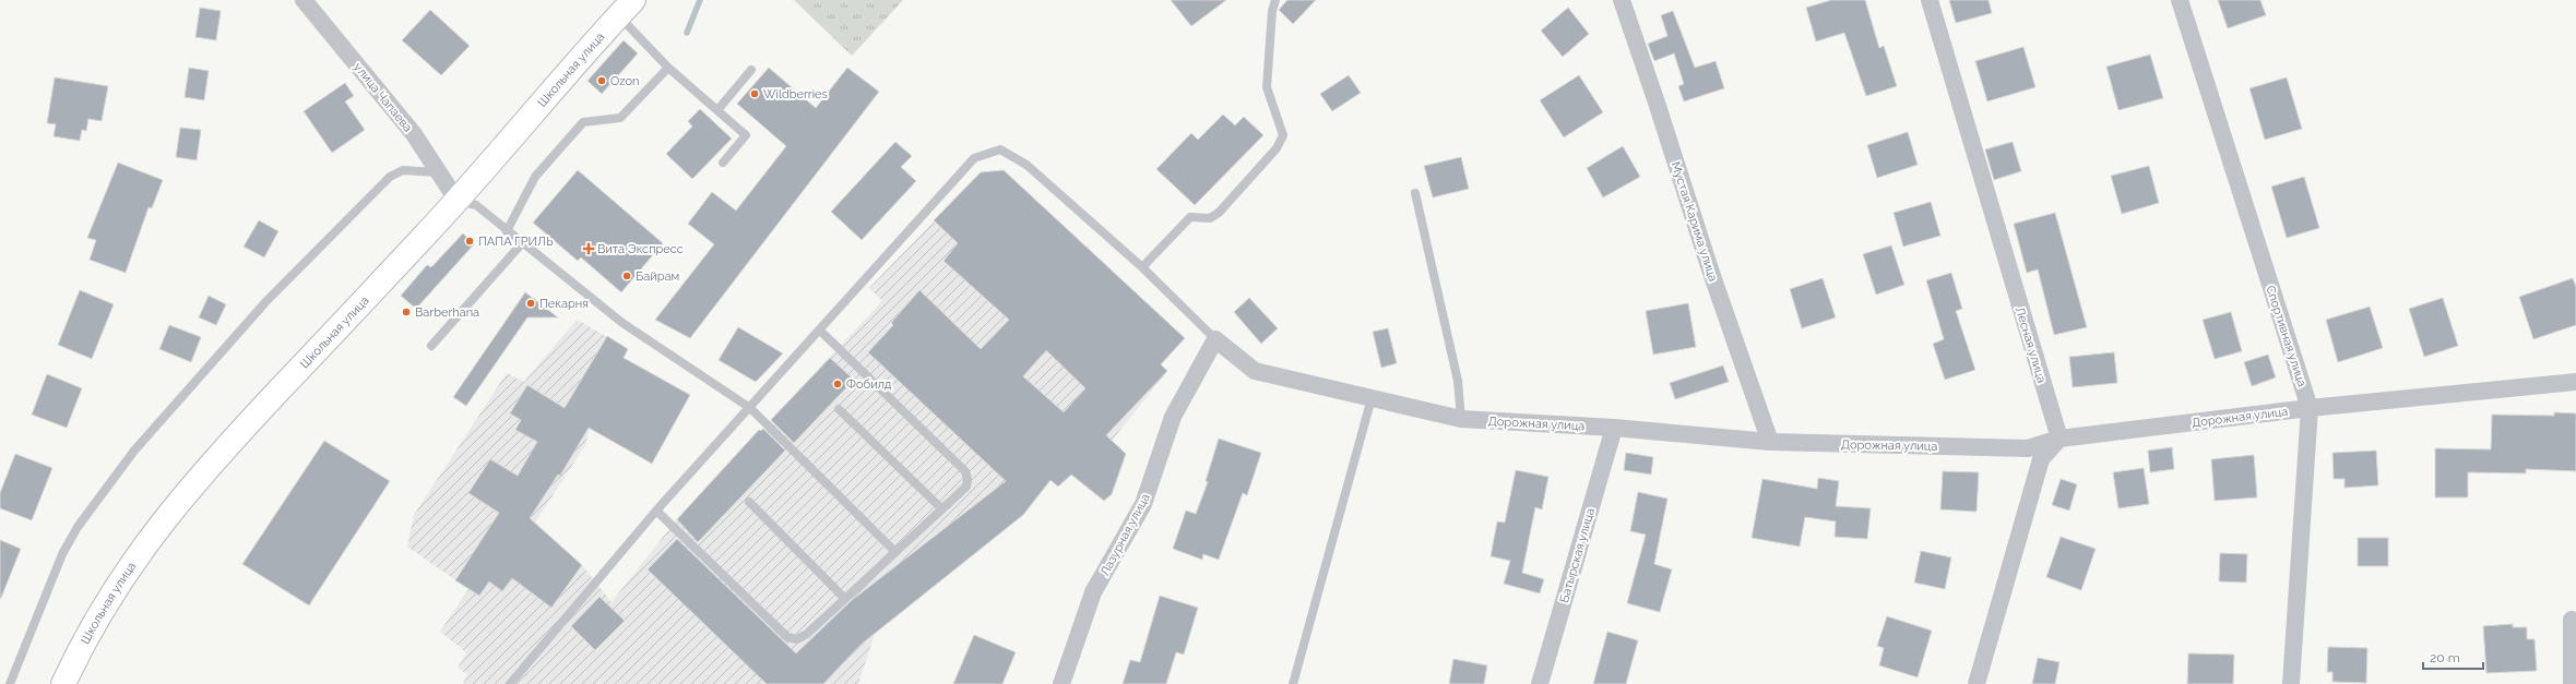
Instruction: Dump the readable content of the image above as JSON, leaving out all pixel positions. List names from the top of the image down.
{
  "streets": {
    "street": [
      "Школьная улица",
      "улица Чапаева",
      "Мустая Карима улица",
      "Спортивная улица",
      "Лесная улица",
      "Дорожная улица",
      "Лазурная улица",
      "Батырская улица"
    ]
  },
  "crossings": [
    ["Школьная улица", "улица Чапаева"],
    ["Мустая Карима улица", "Дорожная улица"],
    ["Спортивная улица", "Дорожная улица"],
    ["Лесная улица", "Дорожная улица"],
    ["Дорожная улица", "Лазурная улица"],
    ["Дорожная улица", "Батырская улица"]
  ],
  "places": {
    "other": [
      "Ozon",
      "Wildberries",
      "ПАПА ГРИЛЬ",
      "Байрам",
      "Пекарня",
      "Barberhana",
      "Фобилд"
    ],
    "health": ["Вита Экспресс"]
  },
  "scale_bar": "20 m"
}
